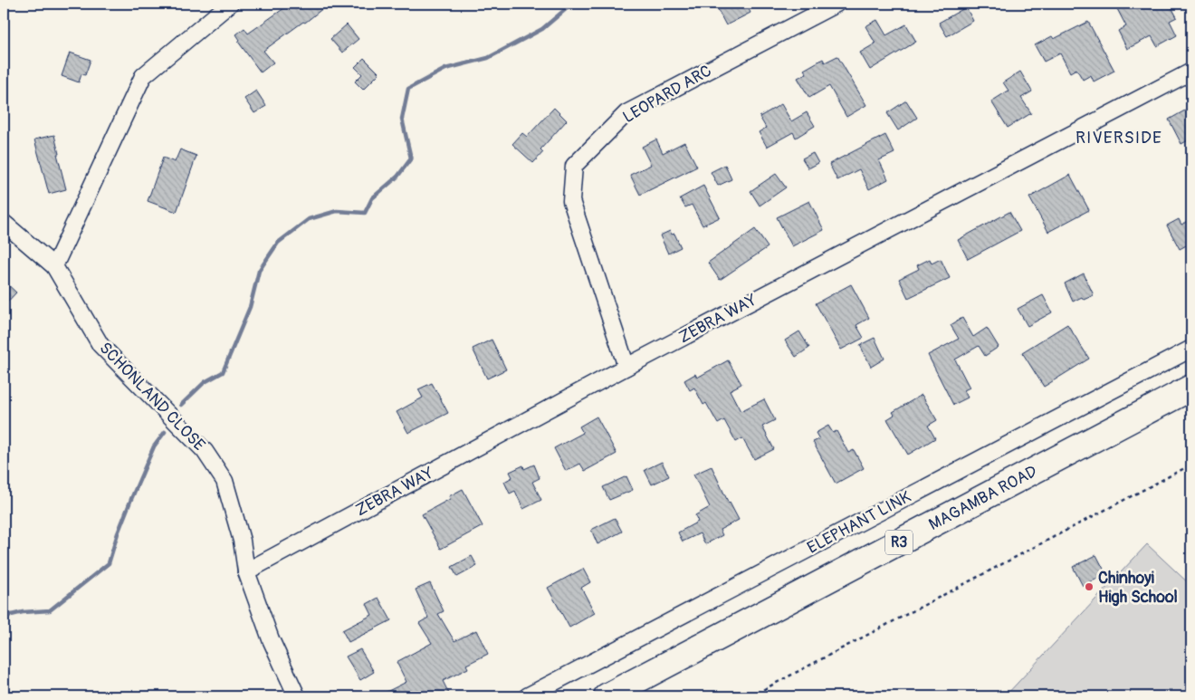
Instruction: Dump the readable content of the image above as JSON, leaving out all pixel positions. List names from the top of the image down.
{
  "streets": {
    "highway": ["MAGAMBA ROAD", "R3"],
    "street": [
      "LEOPARD ARC",
      "ZEBRA WAY",
      "SCHONLAND CLOSE",
      "ELEPHANT LINK"
    ]
  },
  "crossings": [
    ["LEOPARD ARC", "ZEBRA WAY"],
    ["ZEBRA WAY", "SCHONLAND CLOSE"]
  ],
  "districts": ["RIVERSIDE"],
  "places": ["Chinhoyi High School"]
}
